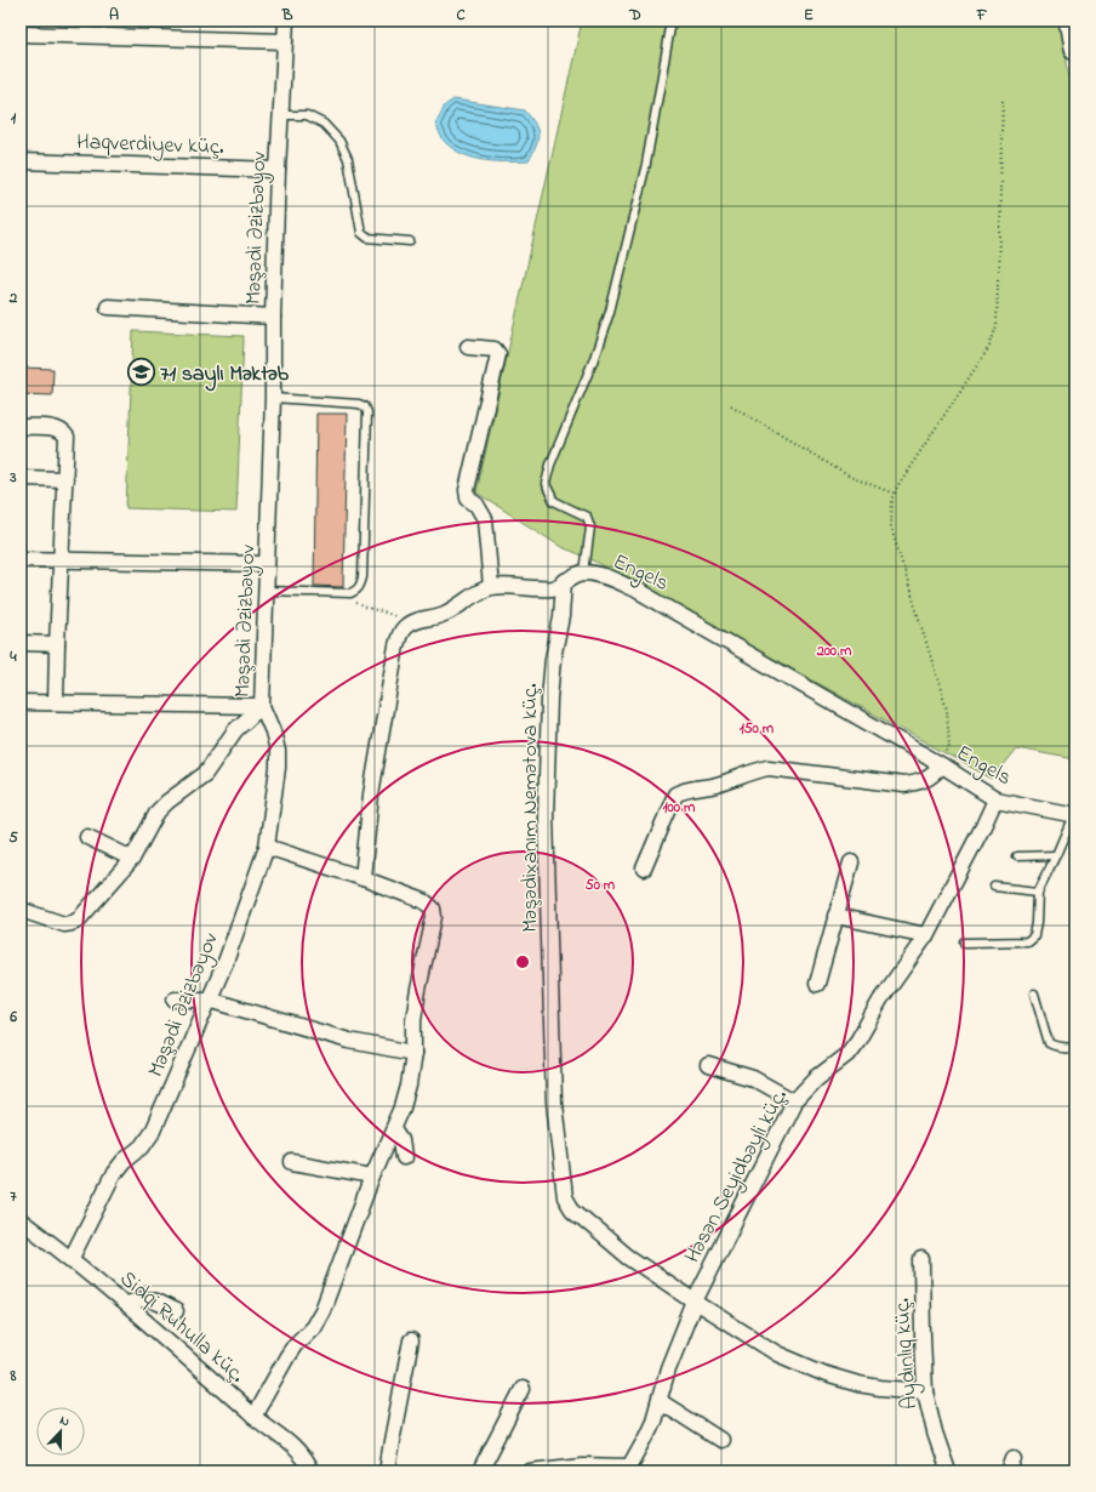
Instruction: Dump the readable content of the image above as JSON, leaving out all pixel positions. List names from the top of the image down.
{
  "streets": {
    "street": [
      "Haqverdiyev küç.",
      "Məşədi Əzizbəyov",
      "Engels",
      "Məşədixanım Nemətova küç.",
      "Həsən Seyidbəyli küç.",
      "Sidqi Ruhulla küç.",
      "Aydınlıq küç."
    ]
  },
  "crossings": [
    ["Haqverdiyev küç.", "Məşədi Əzizbəyov"],
    ["Məşədi Əzizbəyov", "Sidqi Ruhulla küç."],
    ["Engels", "Məşədixanım Nemətova küç."],
    ["Engels", "Həsən Seyidbəyli küç."],
    ["Məşədixanım Nemətova küç.", "Həsən Seyidbəyli küç."],
    ["Məşədixanım Nemətova küç.", "Aydınlıq küç."]
  ],
  "places": {
    "school or university": ["71 saylı Məktəb"]
  },
  "north": "top",
  "grid": {
    "columns": [
      "A",
      "B",
      "C",
      "D",
      "E",
      "F"
    ],
    "rows": [
      "1",
      "2",
      "3",
      "4",
      "5",
      "6",
      "7",
      "8"
    ]
  },
  "rings": [
    "200 m",
    "150 m",
    "100 m",
    "50 m"
  ]
}
